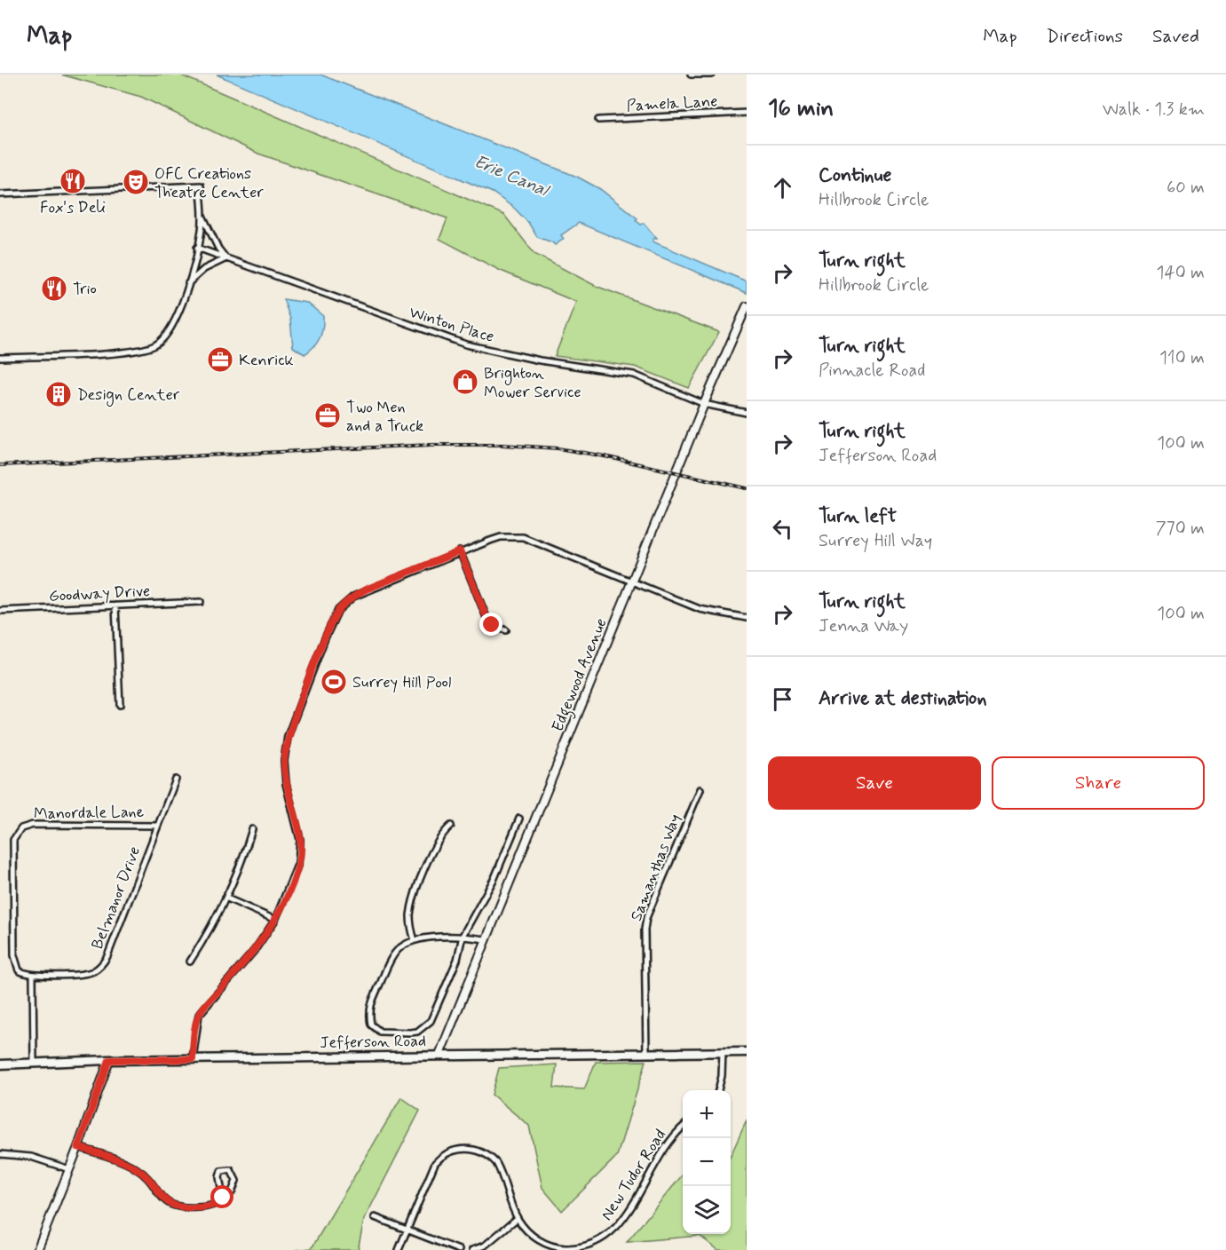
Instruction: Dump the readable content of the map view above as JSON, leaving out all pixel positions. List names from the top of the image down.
{
  "streets": {
    "main road": ["Jefferson Road"],
    "street": [
      "Pamela Lane",
      "Winton Place",
      "Goodway Drive",
      "Edgewood Avenue",
      "Manordale Lane",
      "Samanthas Way",
      "Belmanor Drive",
      "New Tudor Road"
    ]
  },
  "crossings": [
    ["Winton Place", "Edgewood Avenue"],
    ["Edgewood Avenue", "Jefferson Road"],
    ["Manordale Lane", "Belmanor Drive"],
    ["Samanthas Way", "Jefferson Road"]
  ],
  "water": ["Erie Canal"],
  "places": {
    "restaurant": ["Fox's Deli", "Trio"],
    "theatre": ["OFC Creations Theatre Center"],
    "office": ["Kenrick", "Two Men and a Truck"],
    "shop": ["Brighton Mower Service"],
    "building": ["Design Center"],
    "sports": ["Surrey Hill Pool"]
  },
  "page": {
    "header": "Map",
    "nav": ["Map", "Directions", "Saved"],
    "heading": ["16 min", "Walk · 1.3 km"],
    "list": [
      ["Continue", "Hillbrook Circle", "60 m"],
      ["Turn right", "Hillbrook Circle", "140 m"],
      ["Turn right", "Pinnacle Road", "110 m"],
      ["Turn right", "Jefferson Road", "100 m"],
      ["Turn left", "Surrey Hill Way", "770 m"],
      ["Turn right", "Jenna Way", "100 m"],
      "Arrive at destination"
    ],
    "buttons": ["Save", "Share"],
    "map_buttons": ["+", "−"]
  }
}
